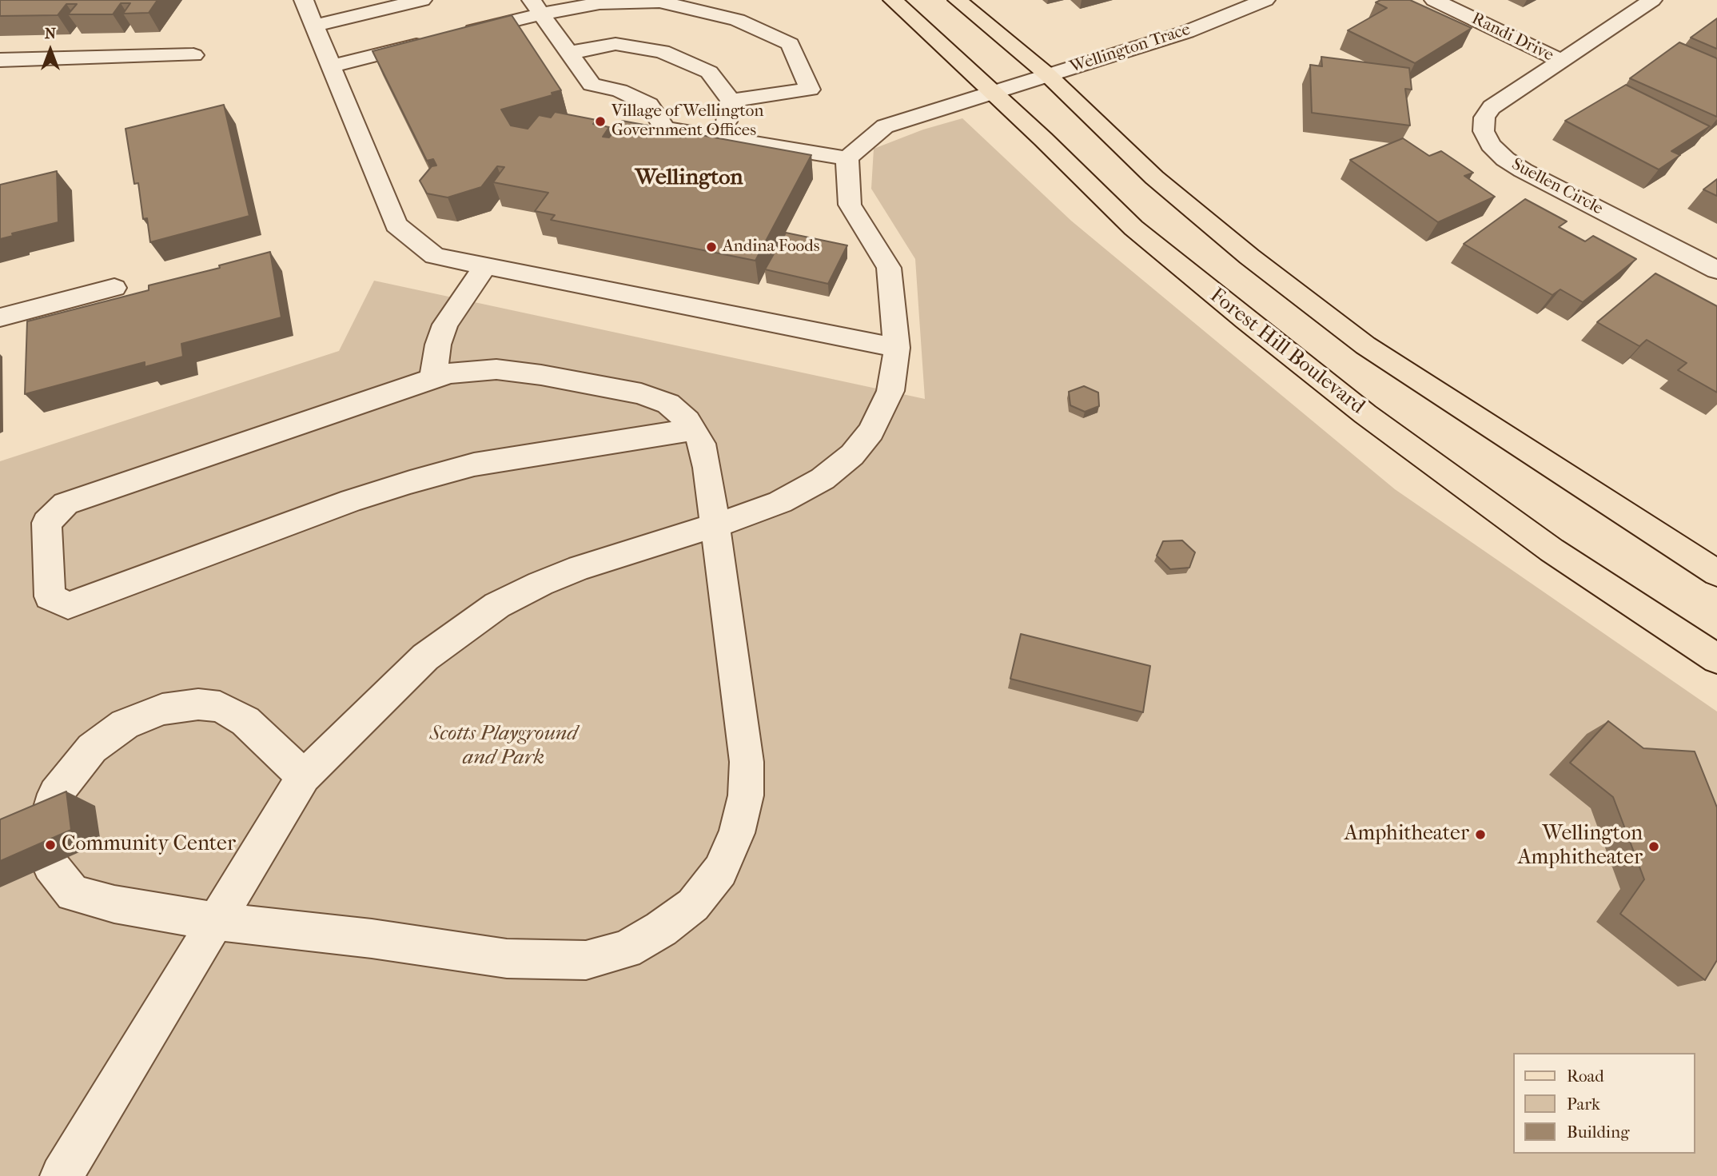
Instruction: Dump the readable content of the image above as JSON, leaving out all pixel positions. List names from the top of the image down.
{
  "streets": {
    "main road": ["Forest Hill Boulevard"],
    "street": ["Randi Drive", "Wellington Trace", "Suellen Circle"]
  },
  "crossings": [
    ["Randi Drive", "Suellen Circle"],
    ["Wellington Trace", "Forest Hill Boulevard"]
  ],
  "districts": ["Wellington"],
  "parks": ["Scotts Playground and Park"],
  "places": [
    "Village of Wellington Government Offices",
    "Andina Foods",
    "Amphitheater",
    "Community Center",
    "Wellington Amphitheater"
  ],
  "legend": ["Road", "Park", "Building"],
  "north": "top"
}
